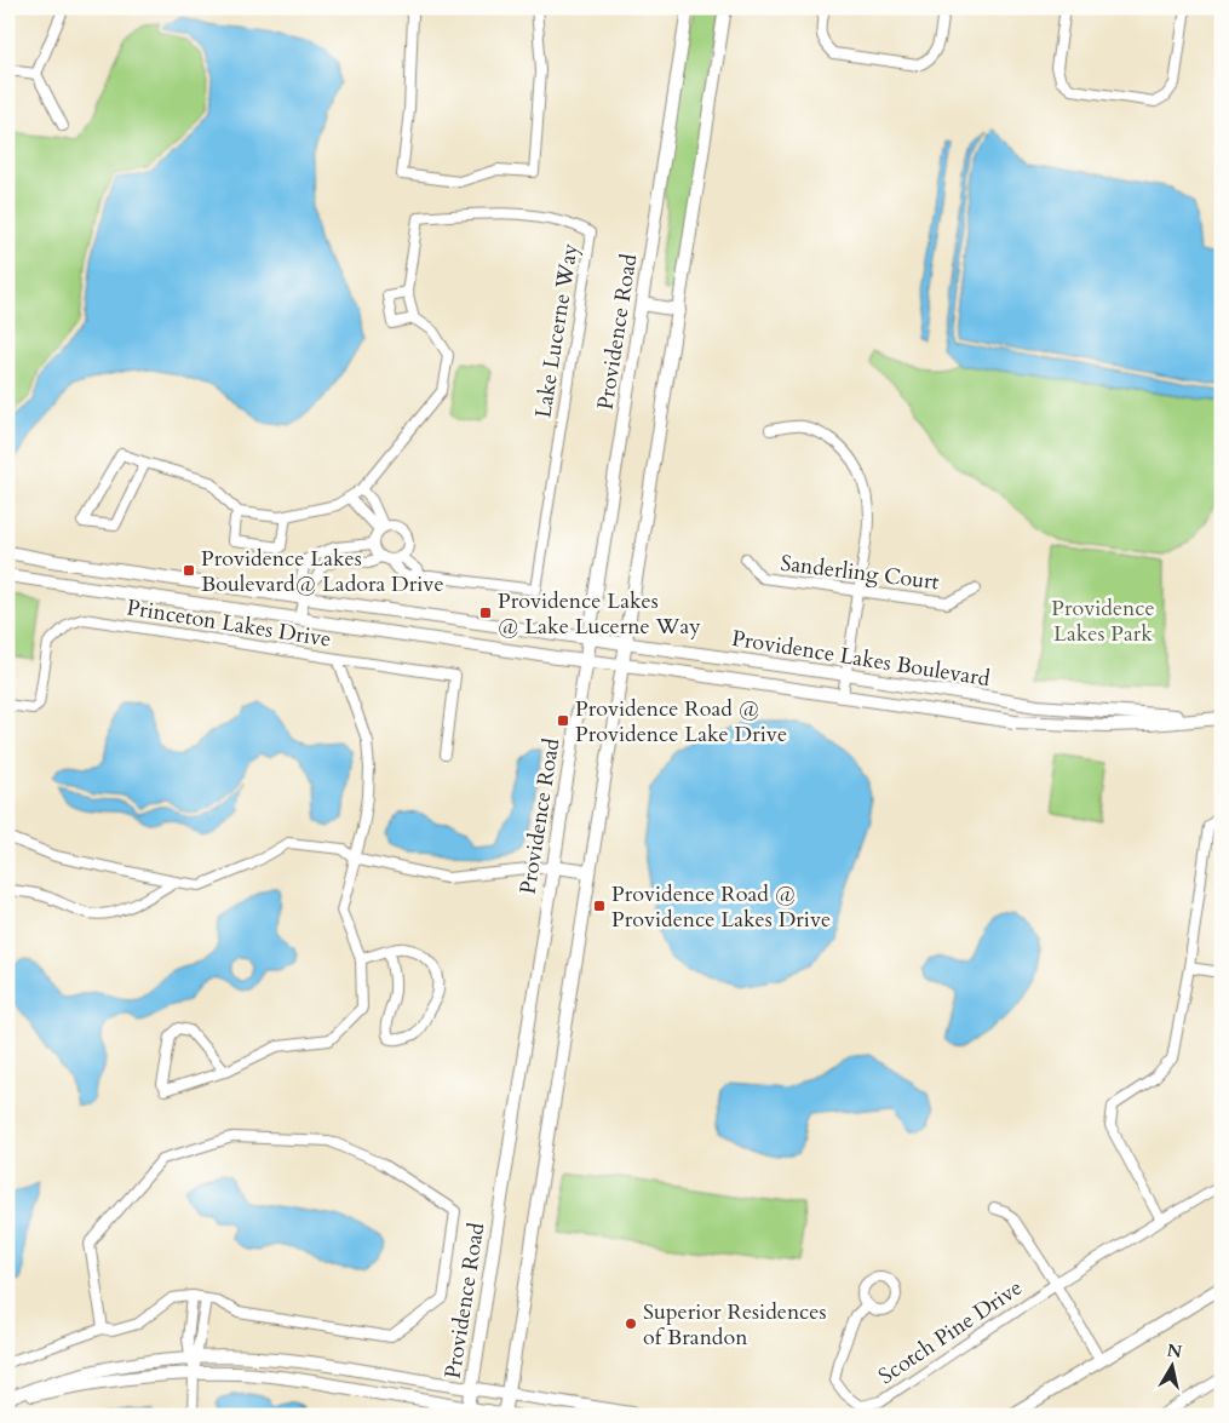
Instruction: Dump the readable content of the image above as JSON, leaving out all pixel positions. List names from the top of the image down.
{
  "streets": {
    "street": [
      "Lake Lucerne Way",
      "Providence Road",
      "Sanderling Court",
      "Princeton Lakes Drive",
      "Providence Lakes Boulevard",
      "Scotch Pine Drive"
    ]
  },
  "crossings": [
    ["Providence Road", "Providence Lakes Boulevard"]
  ],
  "parks": ["Providence Lakes Park"],
  "places": {
    "transit": [
      "Providence Lakes Boulevard@ Ladora Drive",
      "Providence Lakes @ Lake Lucerne Way",
      "Providence Road @ Providence Lake Drive",
      "Providence Road @ Providence Lakes Drive"
    ],
    "other": ["Superior Residences of Brandon"]
  },
  "north": "top"
}
